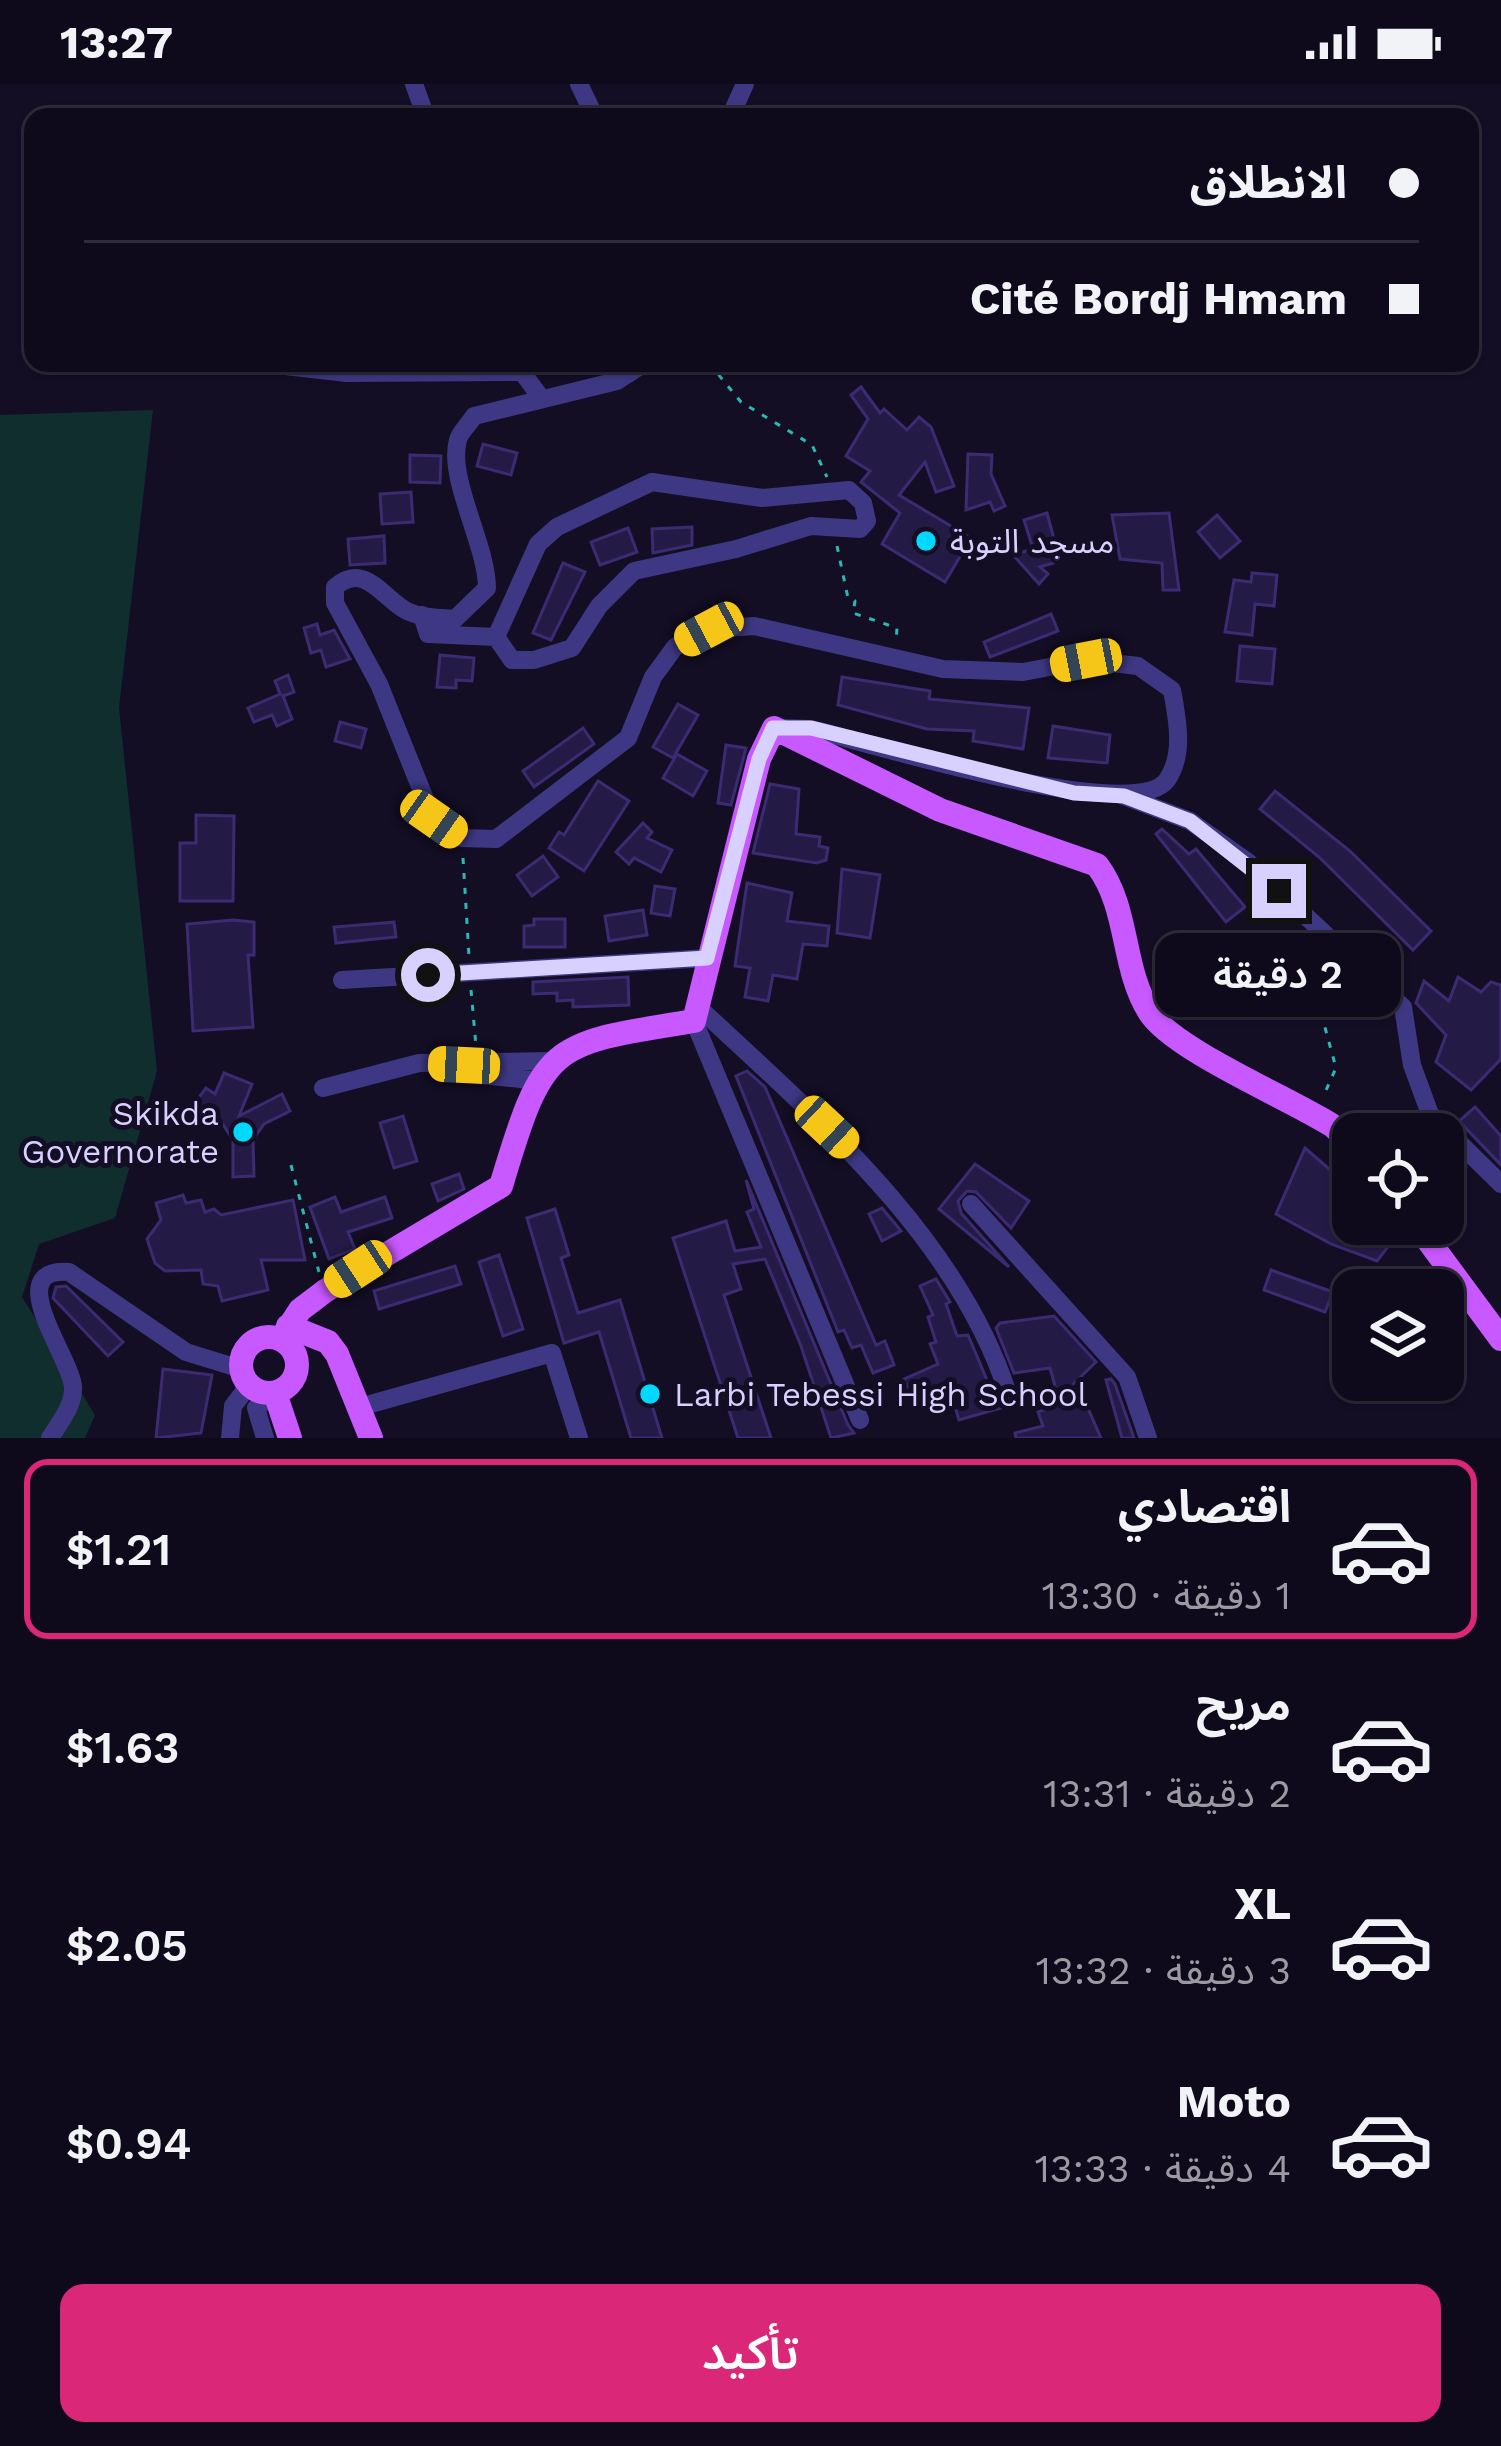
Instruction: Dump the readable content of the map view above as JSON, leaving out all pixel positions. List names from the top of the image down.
{
  "places": ["مسجد التوبة", "Skikda Governorate", "Larbi Tebessi High School"],
  "page": {
    "status": "13:27",
    "banner": ["الانطلاق", "Cité Bordj Hmam"],
    "bubble": "2 دقيقة",
    "list": [
      {
        "name": "اقتصادي",
        "note": "1 دقيقة · 13:30",
        "value": "$1.21"
      },
      {
        "name": "مريح",
        "note": "2 دقيقة · 13:31",
        "value": "$1.63"
      },
      {
        "name": "XL",
        "note": "3 دقيقة · 13:32",
        "value": "$2.05"
      },
      {
        "name": "Moto",
        "note": "4 دقيقة · 13:33",
        "value": "$0.94"
      }
    ],
    "buttons": "تأكيد"
  }
}
